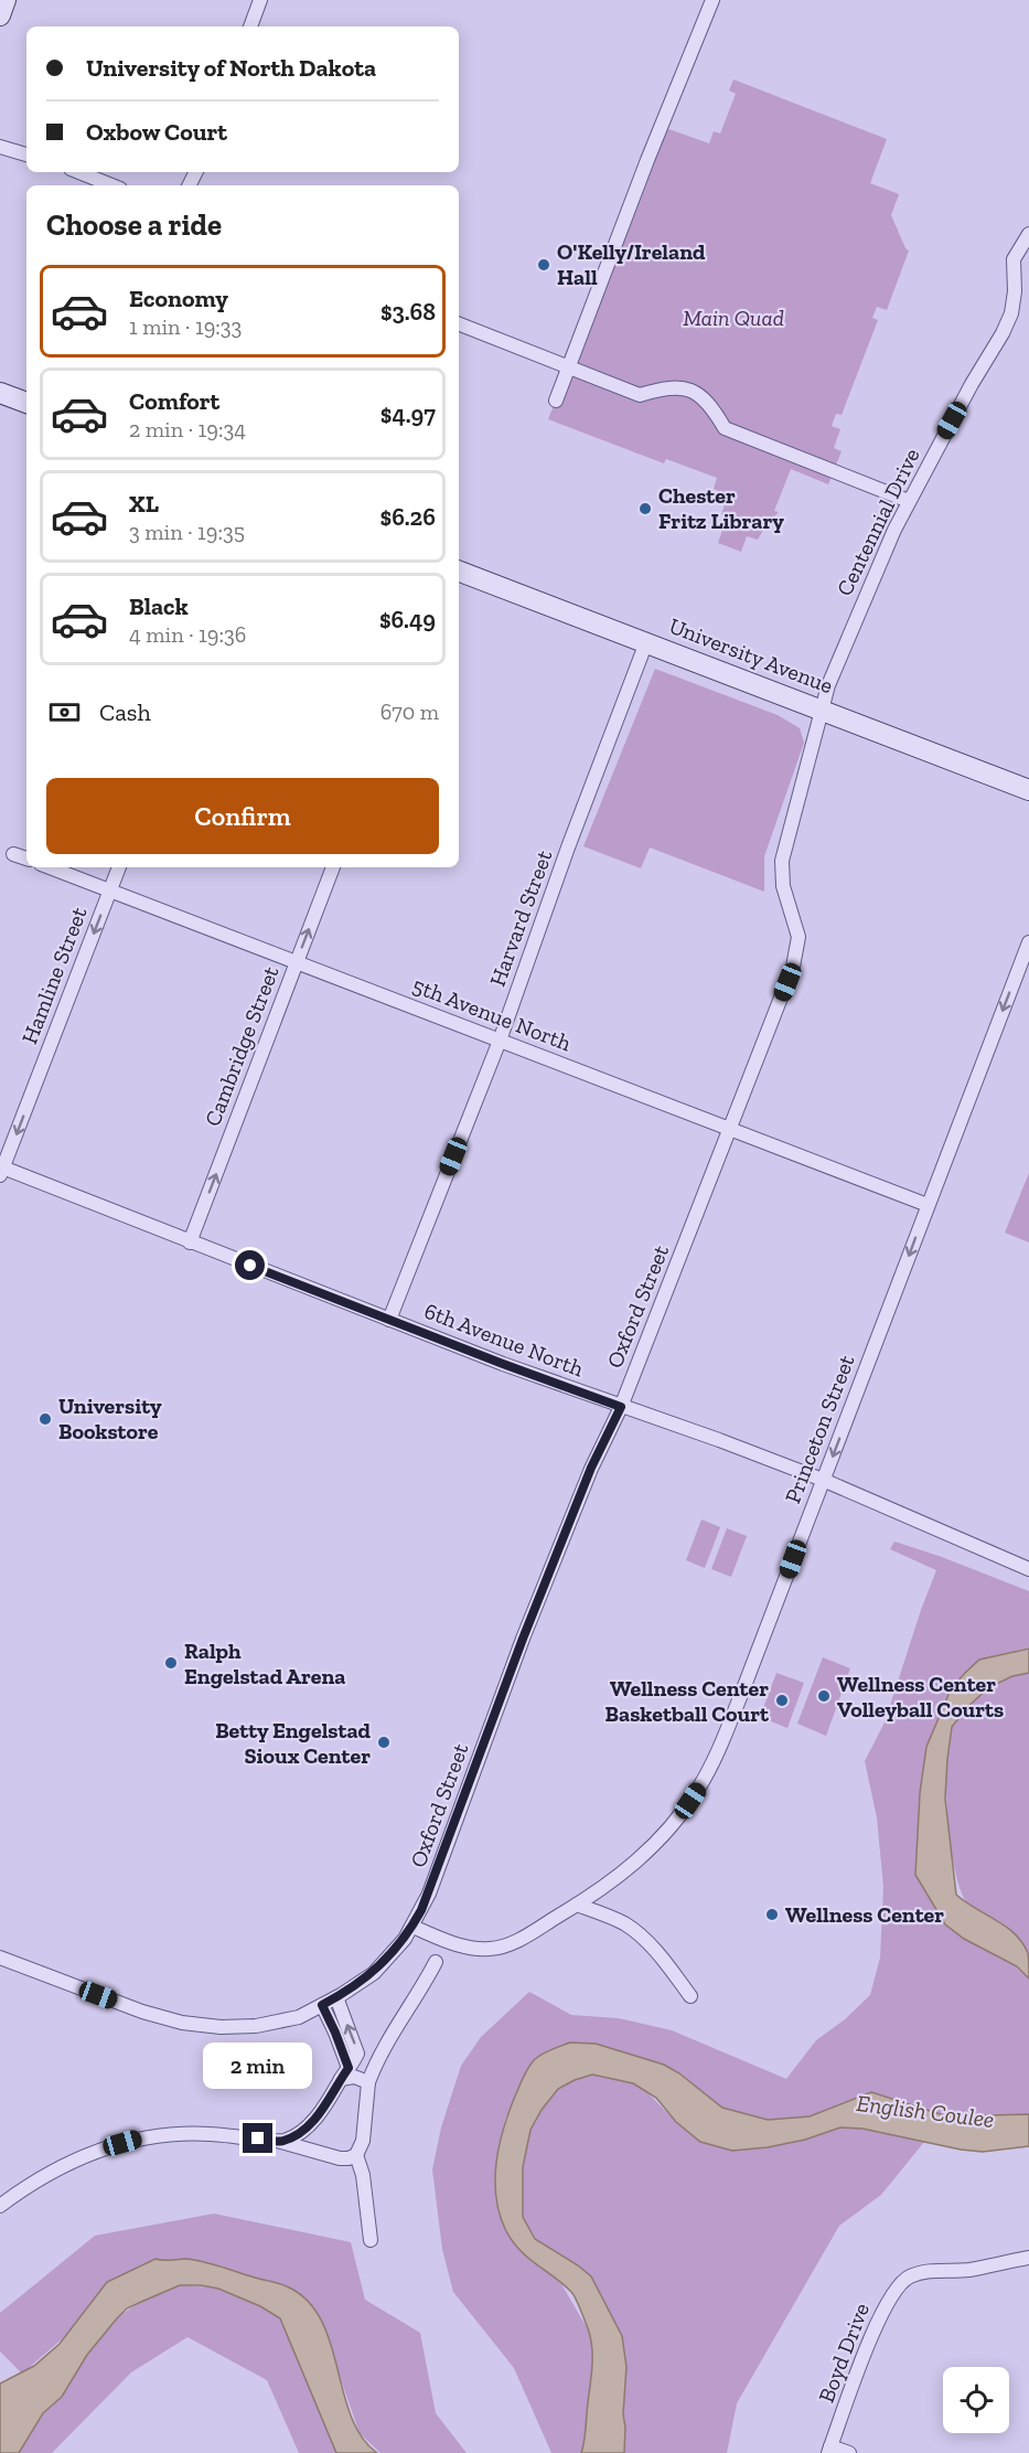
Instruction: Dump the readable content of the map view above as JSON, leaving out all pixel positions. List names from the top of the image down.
{
  "streets": {
    "street": [
      "Centennial Drive",
      "University Avenue",
      "Harvard Street",
      "Hamline Street",
      "5th Avenue North",
      "Cambridge Street",
      "Oxford Street",
      "6th Avenue North",
      "Princeton Street",
      "Boyd Drive"
    ]
  },
  "crossings": [
    ["Centennial Drive", "University Avenue"],
    ["Centennial Drive", "Oxford Street"],
    ["University Avenue", "Harvard Street"],
    ["Harvard Street", "5th Avenue North"],
    ["Harvard Street", "6th Avenue North"],
    ["Hamline Street", "5th Avenue North"],
    ["Hamline Street", "6th Avenue North"],
    ["5th Avenue North", "Cambridge Street"],
    ["5th Avenue North", "Oxford Street"],
    ["5th Avenue North", "Princeton Street"],
    ["Cambridge Street", "6th Avenue North"],
    ["Oxford Street", "6th Avenue North"],
    ["Oxford Street", "Princeton Street"],
    ["6th Avenue North", "Princeton Street"]
  ],
  "one_way": ["Hamline Street", "Cambridge Street", "Princeton Street"],
  "water": ["English Coulee"],
  "parks": ["Main Quad"],
  "places": [
    "O'Kelly/Ireland Hall",
    "Chester Fritz Library",
    "University Bookstore",
    "Ralph Engelstad Arena",
    "Wellness Center Volleyball Courts",
    "Wellness Center Basketball Court",
    "Betty Engelstad Sioux Center",
    "Wellness Center"
  ],
  "page": {
    "banner": ["University of North Dakota", "Oxbow Court"],
    "heading": "Choose a ride",
    "list": [
      {
        "name": "Economy",
        "note": "1 min · 19:33",
        "value": "$3.68"
      },
      {
        "name": "Comfort",
        "note": "2 min · 19:34",
        "value": "$4.97"
      },
      {
        "name": "XL",
        "note": "3 min · 19:35",
        "value": "$6.26"
      },
      {
        "name": "Black",
        "note": "4 min · 19:36",
        "value": "$6.49"
      }
    ],
    "pay": ["Cash", "670 m"],
    "buttons": "Confirm",
    "bubble": "2 min"
  }
}
